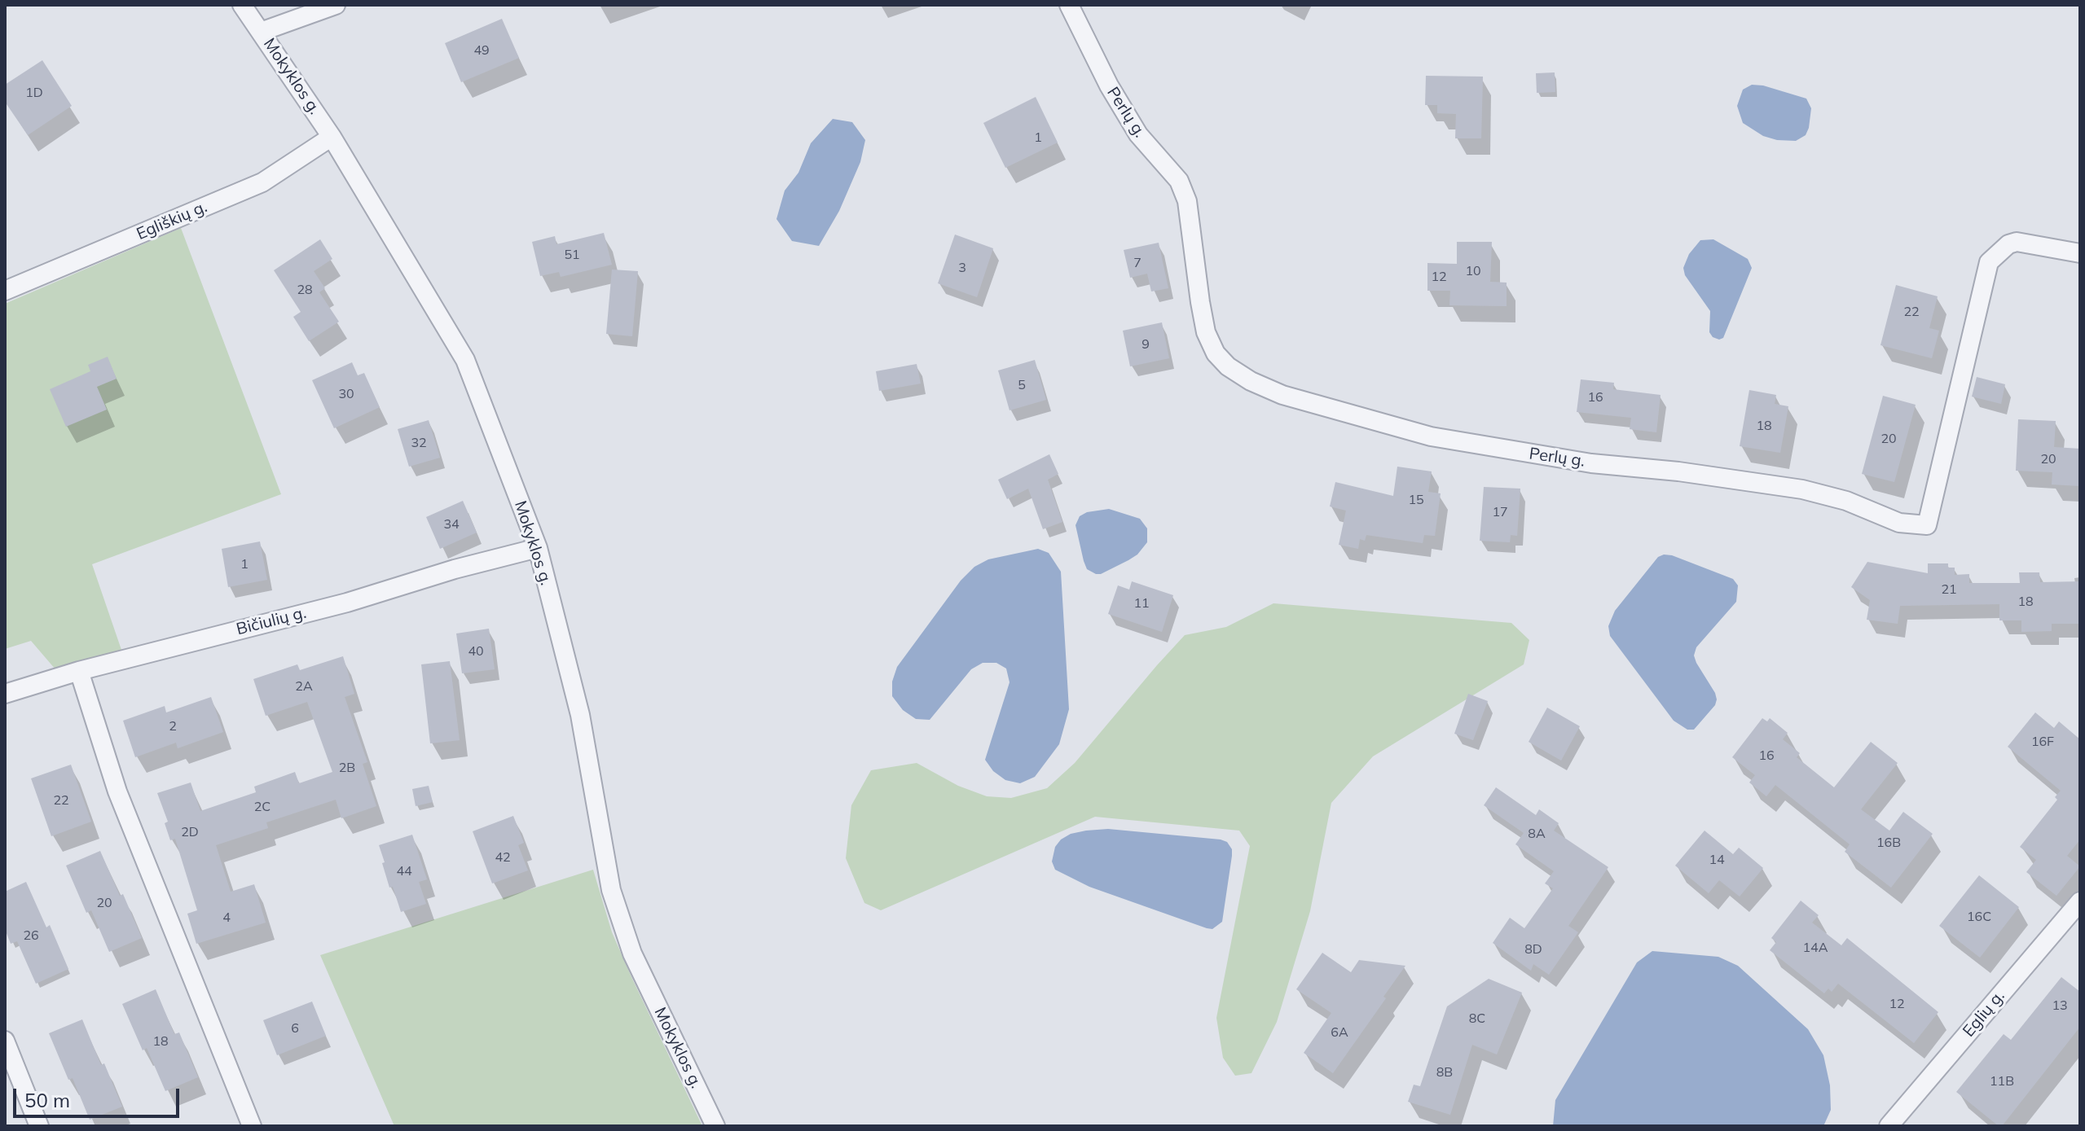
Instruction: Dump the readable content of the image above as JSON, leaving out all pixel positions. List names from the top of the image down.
{
  "streets": {
    "street": [
      "Mokyklos g.",
      "Perlų g.",
      "Egliškių g.",
      "Bičiulių g.",
      "Eglių g."
    ]
  },
  "crossings": [
    ["Mokyklos g.", "Egliškių g."],
    ["Mokyklos g.", "Bičiulių g."]
  ],
  "house_numbers": [
    "49",
    "1D",
    "1",
    "51",
    "7",
    "3",
    "10",
    "12",
    "28",
    "22",
    "9",
    "5",
    "30",
    "16",
    "18",
    "20",
    "32",
    "20",
    "15",
    "17",
    "34",
    "1",
    "21",
    "18",
    "11",
    "40",
    "2A",
    "2",
    "16F",
    "16",
    "2B",
    "22",
    "2C",
    "2D",
    "8A",
    "16B",
    "42",
    "14",
    "44",
    "20",
    "16C",
    "4",
    "26",
    "14A",
    "8D",
    "12",
    "13",
    "8C",
    "6",
    "6A",
    "18",
    "8B",
    "11B"
  ],
  "scale_bar": "50 m"
}
